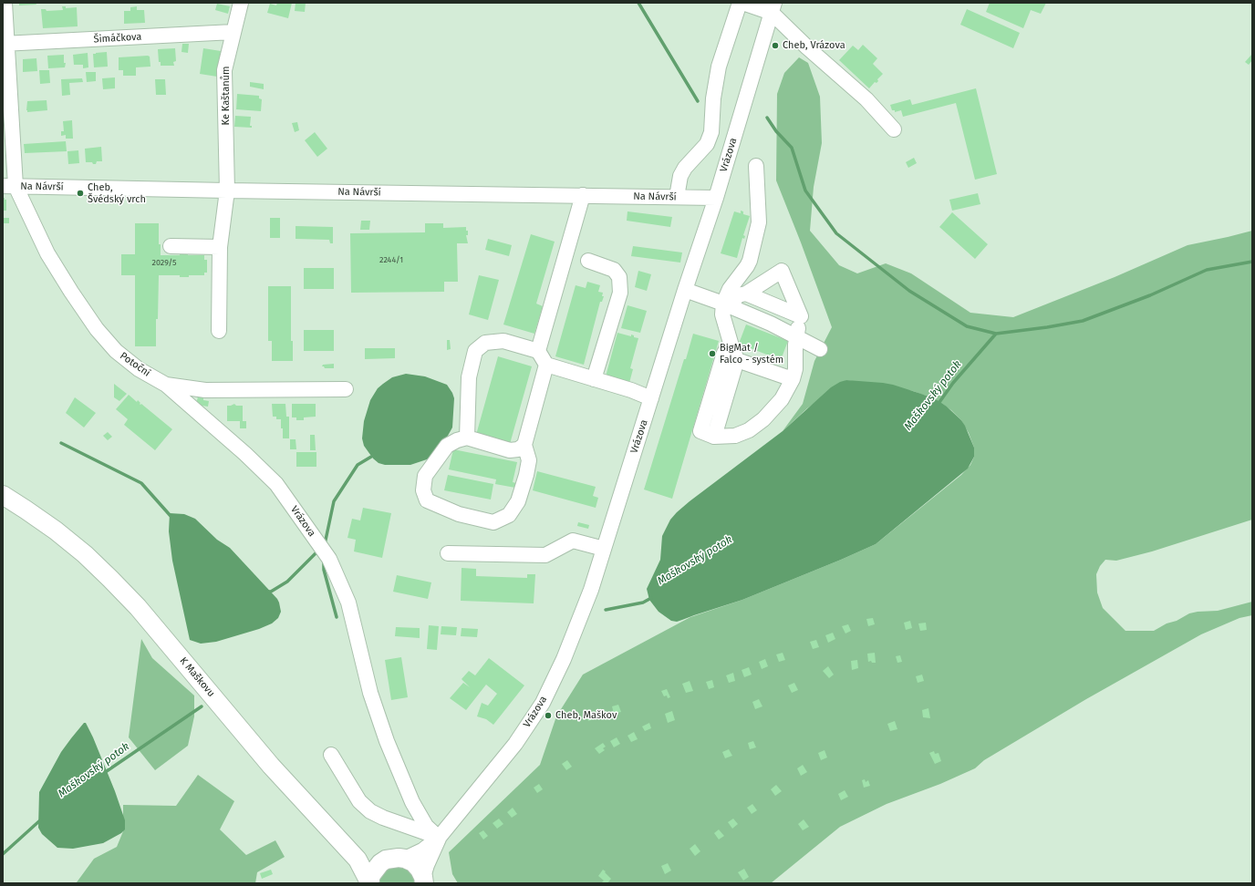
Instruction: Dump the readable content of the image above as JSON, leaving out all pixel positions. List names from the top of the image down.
{
  "streets": {
    "main road": ["K Maškovu"],
    "street": [
      "Šimáčkova",
      "Ke Kaštanům",
      "Vrázova",
      "Na Návrší",
      "Potoční"
    ]
  },
  "crossings": [
    ["Šimáčkova", "Ke Kaštanům"],
    ["Ke Kaštanům", "Na Návrší"],
    ["Vrázova", "Na Návrší"],
    ["Vrázova", "Potoční"],
    ["Na Návrší", "Potoční"]
  ],
  "water": ["Maškovský potok"],
  "places": [
    "Cheb, Vrázova",
    "Cheb, Švédský vrch",
    "BigMat / Falco - systém",
    "Cheb, Maškov"
  ],
  "house_numbers": ["2244/1", "2029/5"]
}
